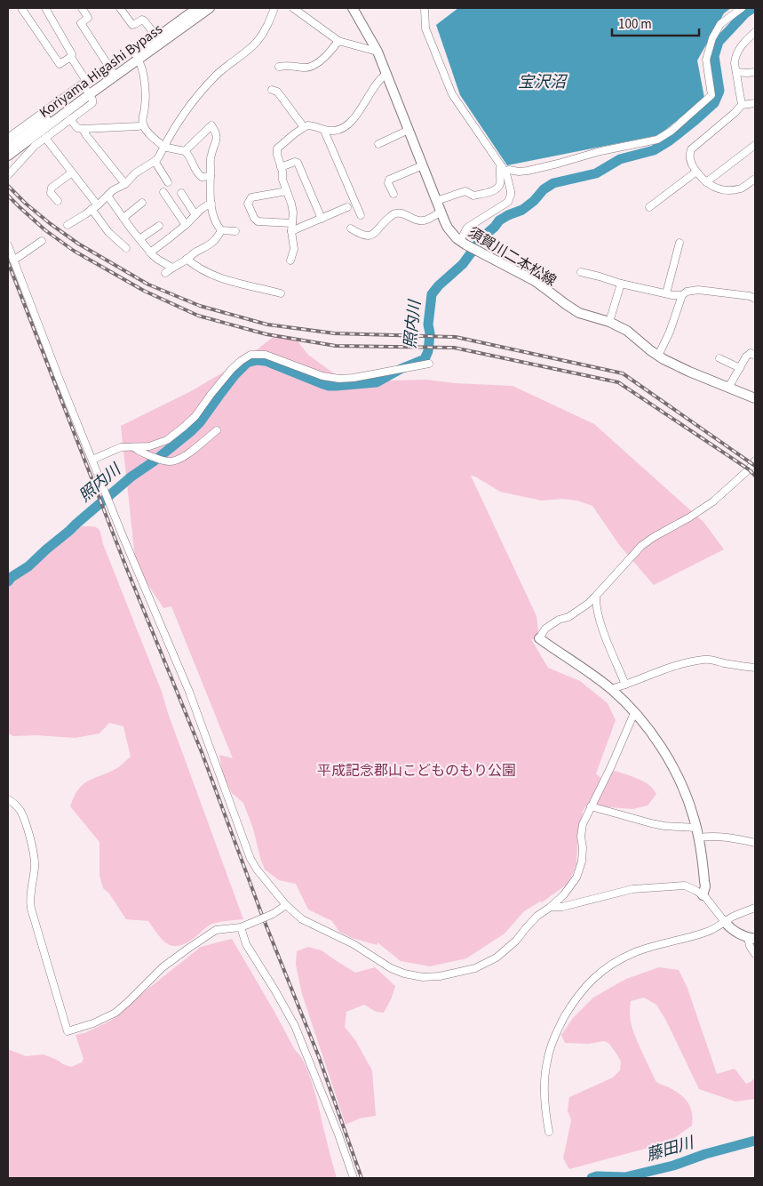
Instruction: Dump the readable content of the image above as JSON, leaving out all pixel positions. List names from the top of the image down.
{
  "streets": {
    "main road": ["Koriyama Higashi Bypass", "須賀川二本松線"]
  },
  "water": ["宝沢沼", "照内川", "藤田川"],
  "parks": ["平成記念郡山こどものもり公園"],
  "scale_bar": "100 m"
}
